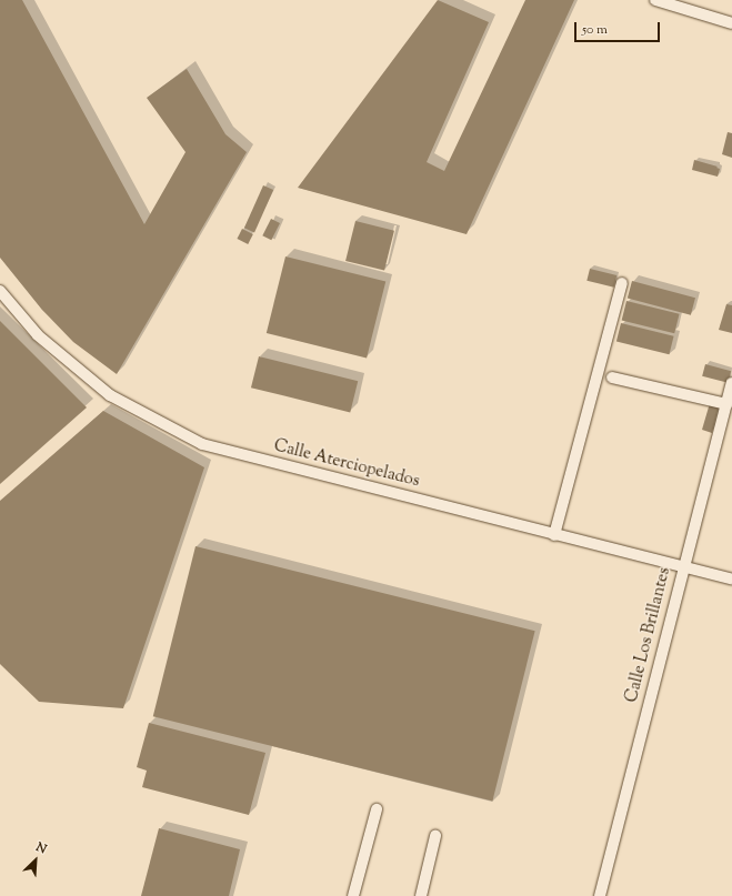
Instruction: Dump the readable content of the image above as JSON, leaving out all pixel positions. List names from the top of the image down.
{
  "streets": {
    "street": ["Calle Aterciopelados", "Calle Los Brillantes"]
  },
  "crossings": [
    ["Calle Aterciopelados", "Calle Los Brillantes"]
  ],
  "scale_bar": "50 m",
  "north": "top right"
}
